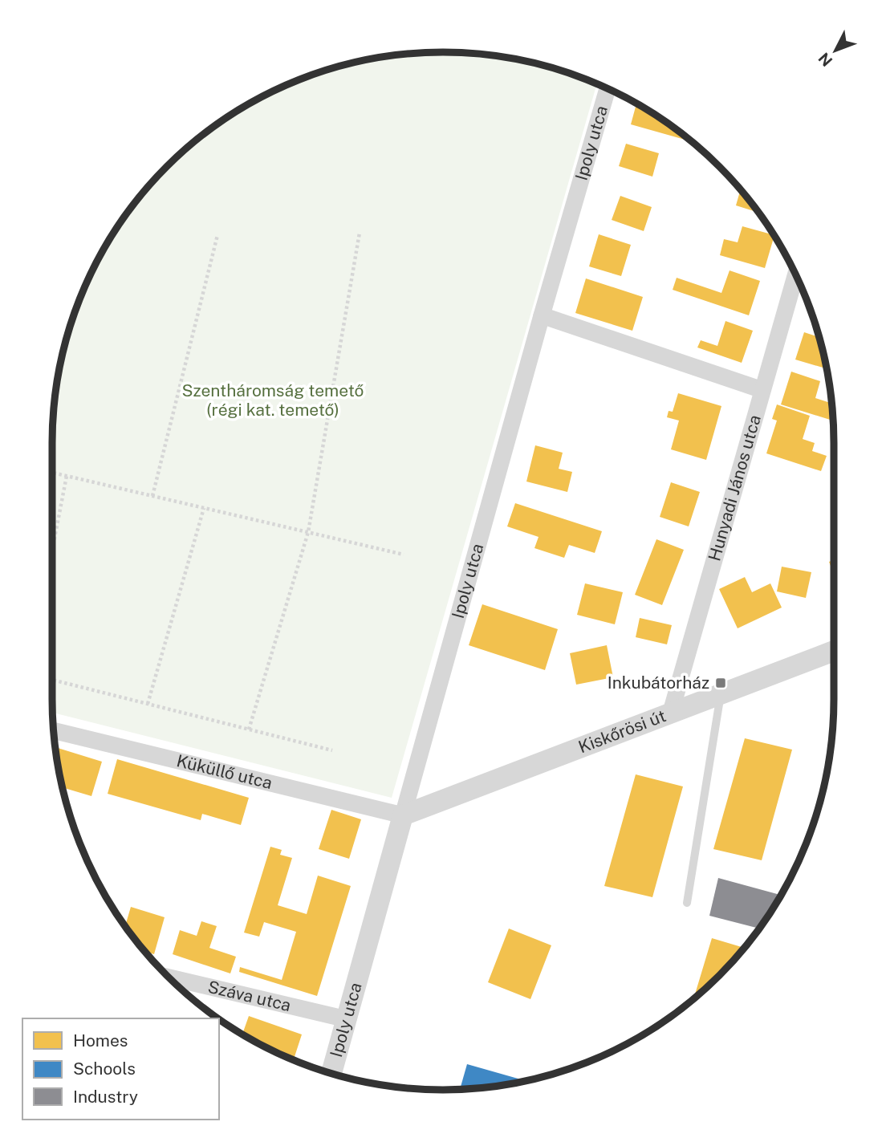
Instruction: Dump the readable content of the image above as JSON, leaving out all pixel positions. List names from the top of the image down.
{
  "streets": {
    "street": [
      "Ipoly utca",
      "Hunyadi János utca",
      "Kiskőrösi út",
      "Küküllő utca",
      "Száva utca"
    ]
  },
  "crossings": [
    ["Ipoly utca", "Kiskőrösi út"],
    ["Ipoly utca", "Küküllő utca"],
    ["Ipoly utca", "Száva utca"],
    ["Hunyadi János utca", "Kiskőrösi út"],
    ["Kiskőrösi út", "Küküllő utca"]
  ],
  "parks": ["Szentháromság temető (régi kat. temető)"],
  "places": {
    "transit": ["Inkubátorház"]
  },
  "legend": ["Homes", "Schools", "Industry"],
  "north": "bottom left"
}
